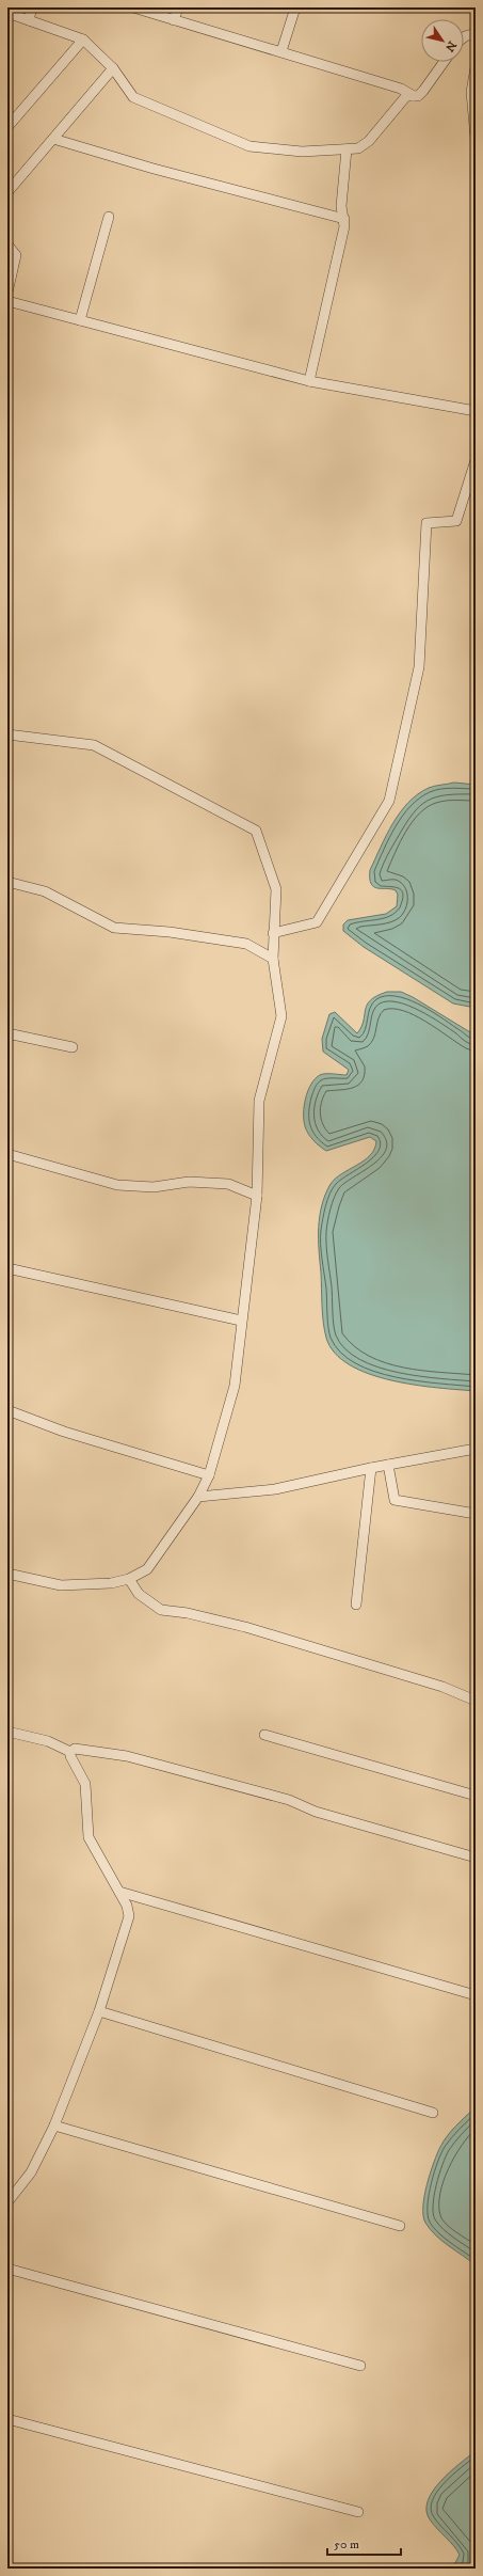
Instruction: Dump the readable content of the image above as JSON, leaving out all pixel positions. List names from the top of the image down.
{
  "scale_bar": "50 m",
  "north": "bottom right"
}
